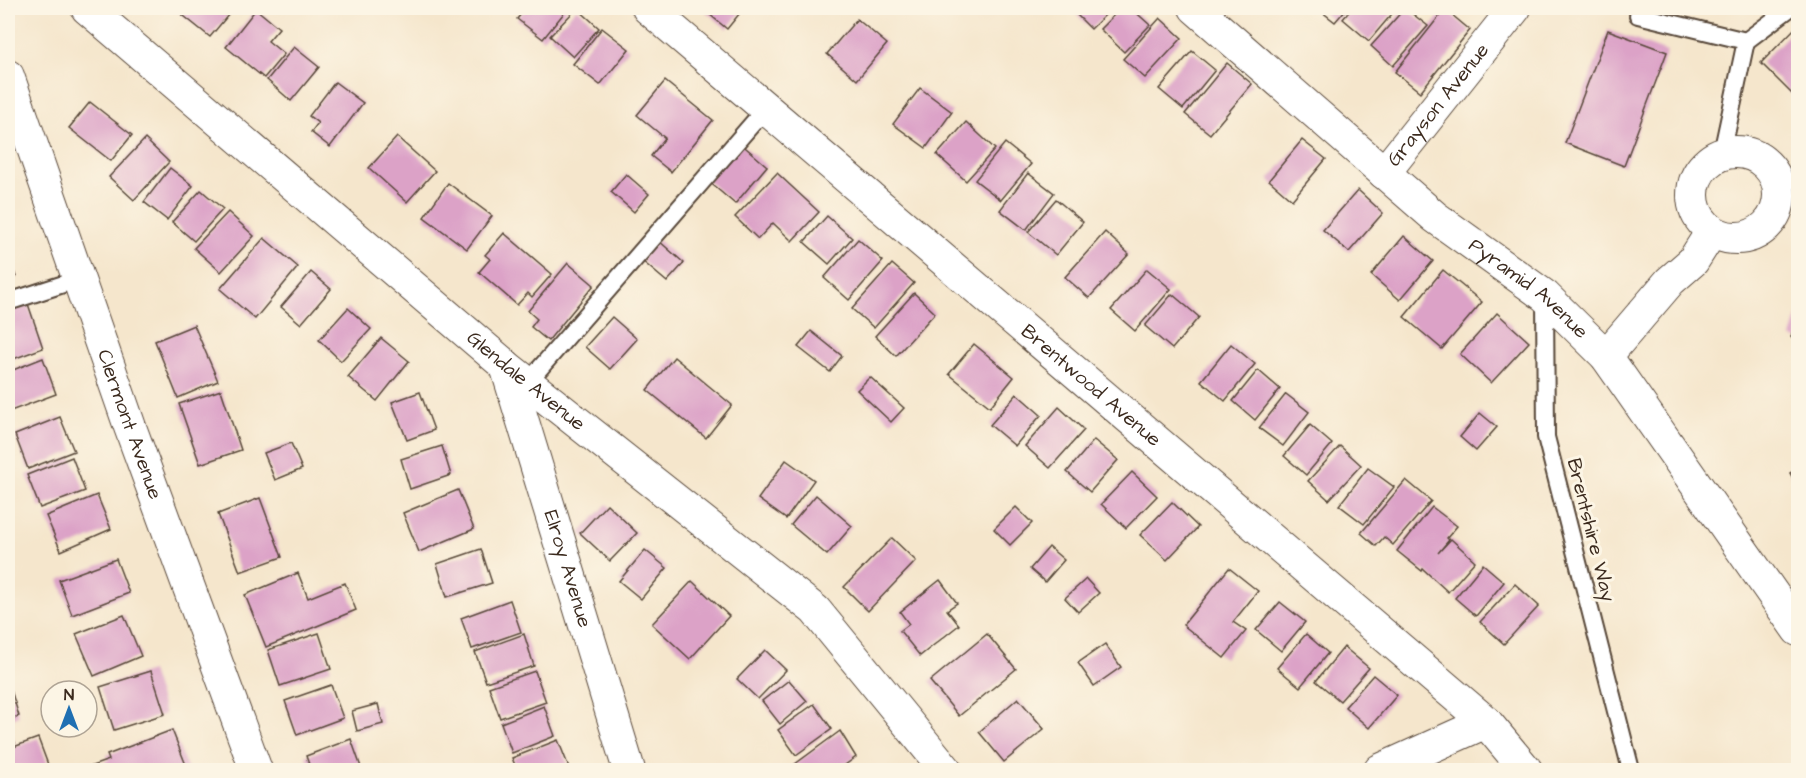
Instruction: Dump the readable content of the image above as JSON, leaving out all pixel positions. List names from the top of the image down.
{
  "streets": {
    "street": [
      "Grayson Avenue",
      "Pyramid Avenue",
      "Glendale Avenue",
      "Brentwood Avenue",
      "Clermont Avenue",
      "Elroy Avenue"
    ],
    "lane": ["Brentshire Way"]
  },
  "crossings": [
    ["Grayson Avenue", "Pyramid Avenue"],
    ["Pyramid Avenue", "Brentshire Way"],
    ["Glendale Avenue", "Elroy Avenue"]
  ],
  "north": "top"
}
